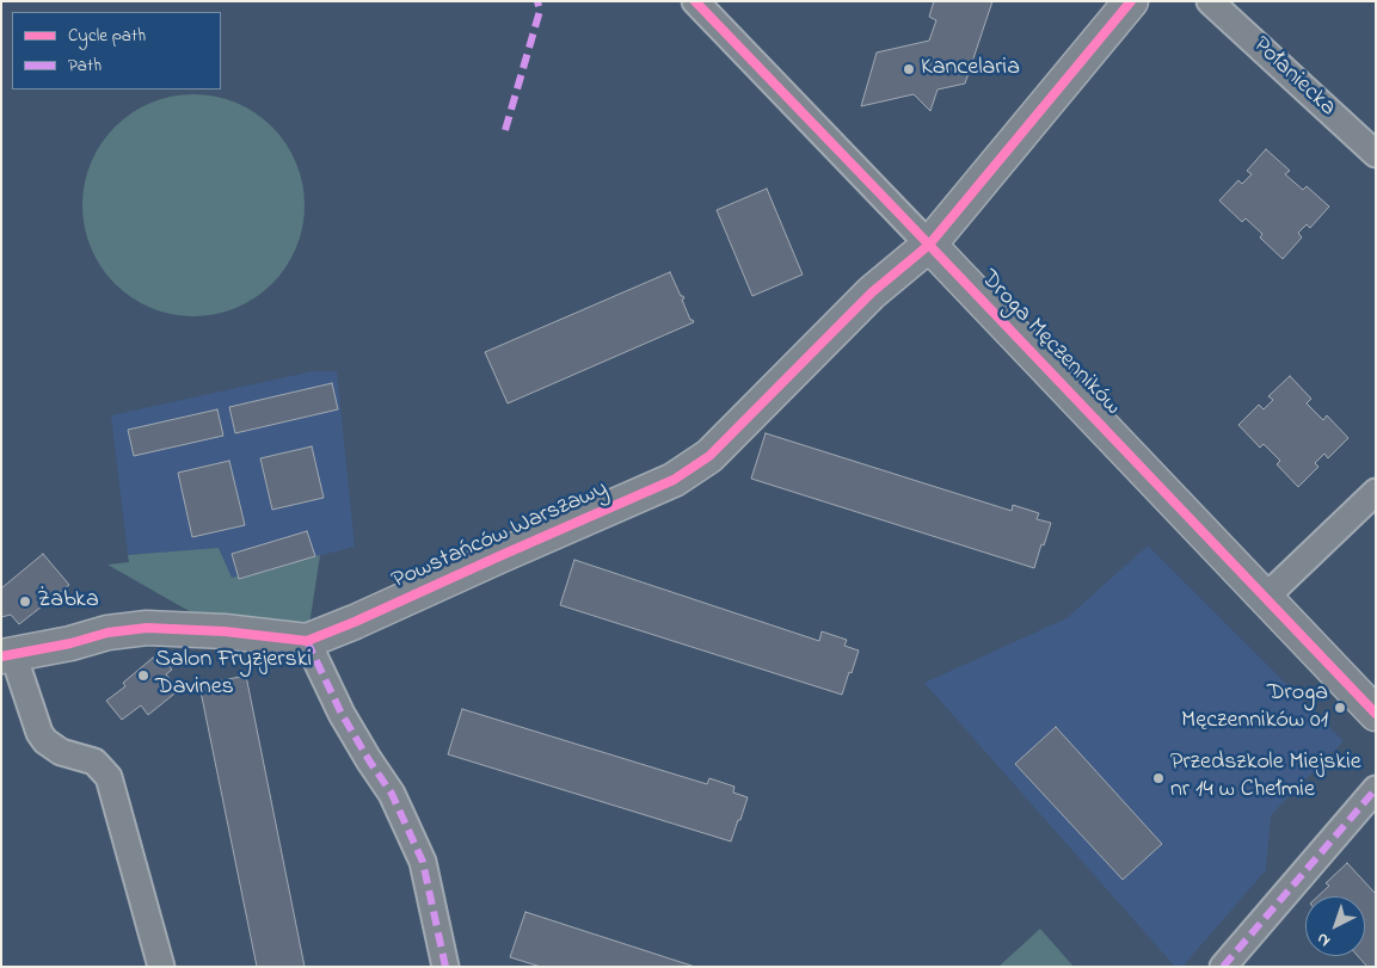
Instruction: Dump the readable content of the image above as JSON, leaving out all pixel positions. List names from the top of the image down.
{
  "streets": {
    "street": ["Połaniecka", "Droga Męczenników", "Powstańców Warszawy"]
  },
  "crossings": [
    ["Droga Męczenników", "Powstańców Warszawy"]
  ],
  "places": [
    "Kancelaria",
    "Żabka",
    "Salon Fryzjerski Davines",
    "Droga Męczenników 01",
    "Przedszkole Miejskie nr 14 w Chełmie"
  ],
  "legend": ["Cycle path", "Path"],
  "north": "bottom left"
}
